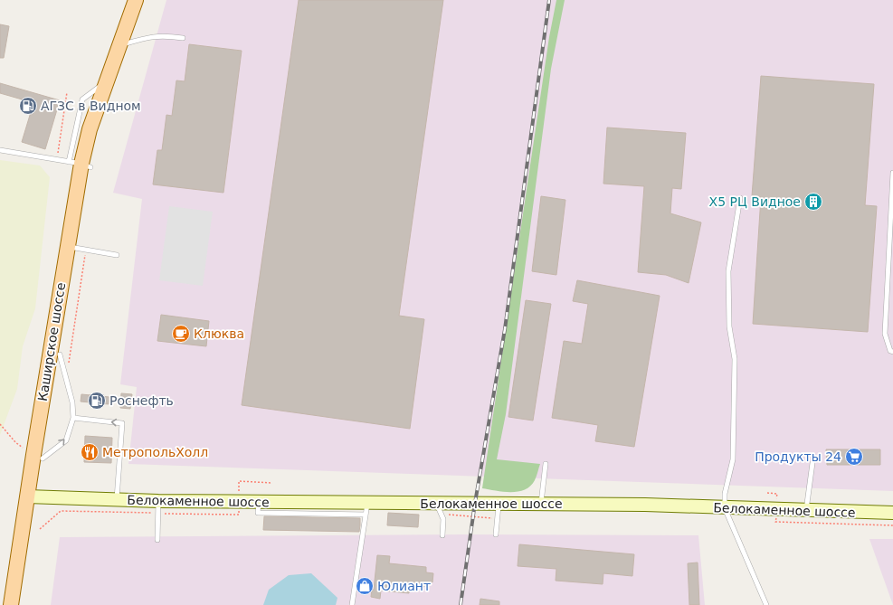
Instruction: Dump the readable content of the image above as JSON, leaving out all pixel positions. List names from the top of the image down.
{
  "streets": {
    "main road": ["Каширское шоссе", "Белокаменное шоссе"]
  },
  "crossings": [
    ["Каширское шоссе", "Белокаменное шоссе"]
  ],
  "places": {
    "fuel station": ["АГЗС в Видном", "Роснефть"],
    "building": ["X5 РЦ Видное"],
    "cafe": ["Клюква"],
    "restaurant": ["МетропольХолл"],
    "supermarket": ["Продукты 24"],
    "shop": ["Юлиант"]
  }
}
